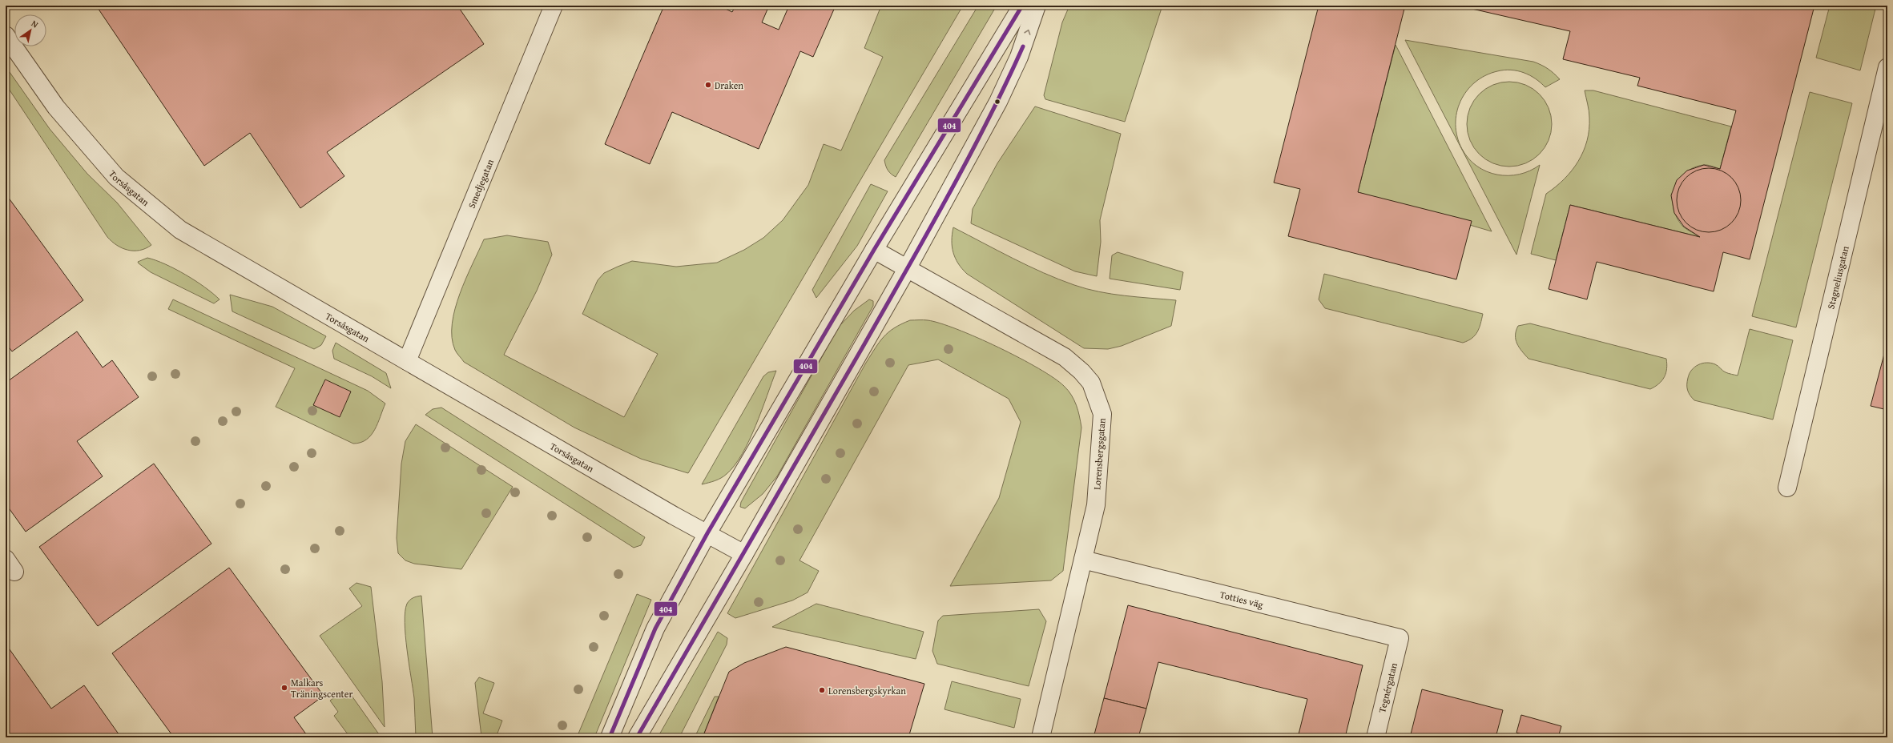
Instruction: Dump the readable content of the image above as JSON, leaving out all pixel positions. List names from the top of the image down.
{
  "streets": {
    "street": [
      "Smedjegatan",
      "Torsåsgatan",
      "Stagneliusgatan",
      "Lorensbergsgatan",
      "Totties väg",
      "Tegnérgatan"
    ]
  },
  "crossings": [
    ["Smedjegatan", "Torsåsgatan"],
    ["Lorensbergsgatan", "Totties väg"],
    ["Totties väg", "Tegnérgatan"]
  ],
  "places": ["Draken", "Malkars Träningscenter", "Lorensbergskyrkan"],
  "lines": ["transit line 404"],
  "north": "top right"
}
